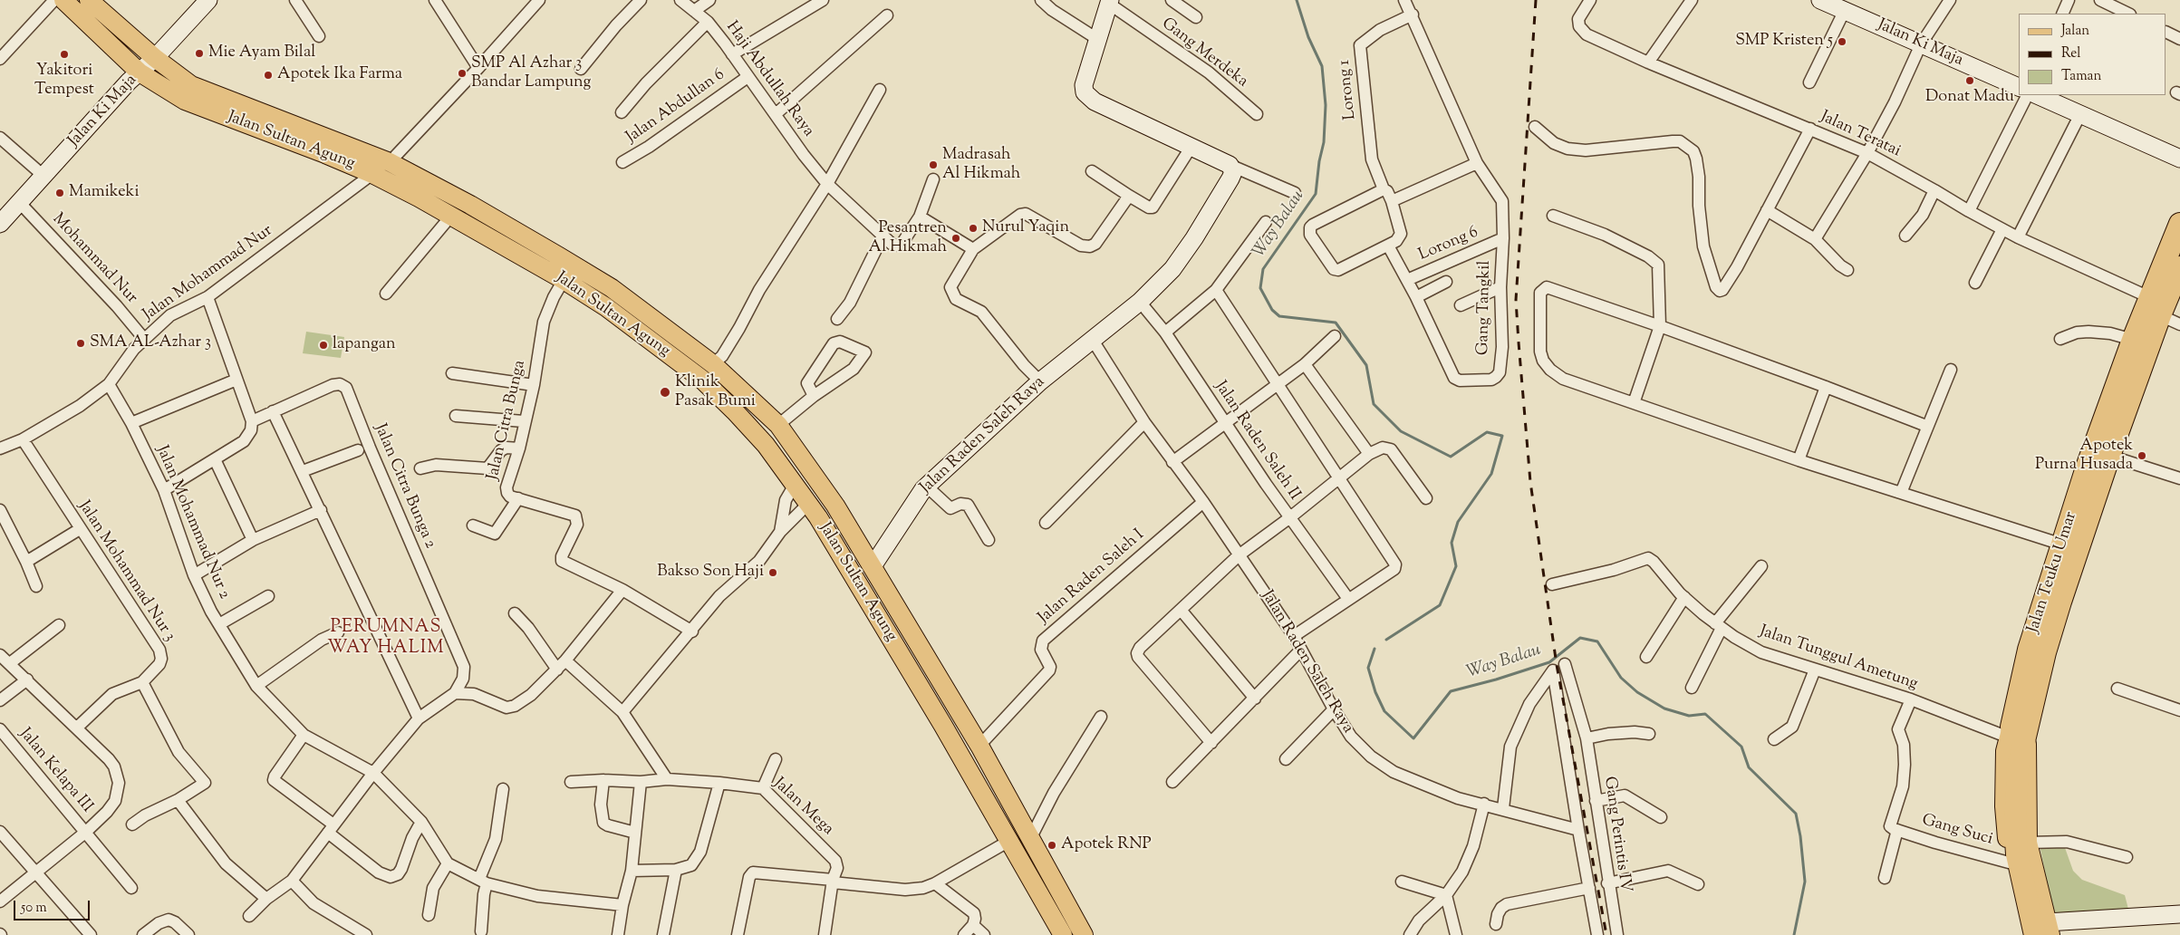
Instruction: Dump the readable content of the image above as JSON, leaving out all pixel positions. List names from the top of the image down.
{
  "streets": {
    "highway": ["Jalan Teuku Umar"],
    "main road": ["Jalan Sultan Agung"],
    "street": [
      "Jalan Ki Maja",
      "Gang Merdeka",
      "Haji Abdullah Raya",
      "Lorong 1",
      "Jalan Abdullan 6",
      "Jalan Teratai",
      "Lorong 6",
      "Mohammad Nur",
      "Jalan Mohammad Nur",
      "Gang Tangkil",
      "Jalan Citra Bunga",
      "Jalan Raden Saleh Raya",
      "Jalan Raden Saleh II",
      "Jalan Citra Bunga 2",
      "Jalan Mohammad Nur 2",
      "Jalan Mohammad Nur 3",
      "Jalan Raden Saleh I",
      "Jalan Tunggul Ametung",
      "Jalan Kelapa III",
      "Jalan Mega",
      "Gang Suci",
      "Gang Perintis IV"
    ]
  },
  "crossings": [
    ["Jalan Ki Maja", "Jalan Sultan Agung"],
    ["Jalan Ki Maja", "Mohammad Nur"],
    ["Haji Abdullah Raya", "Jalan Abdullan 6"],
    ["Lorong 1", "Gang Tangkil"],
    ["Jalan Teratai", "Jalan Teuku Umar"],
    ["Jalan Sultan Agung", "Jalan Mohammad Nur"],
    ["Jalan Sultan Agung", "Jalan Citra Bunga"],
    ["Jalan Sultan Agung", "Jalan Raden Saleh Raya"],
    ["Jalan Sultan Agung", "Jalan Raden Saleh I"],
    ["Lorong 6", "Gang Tangkil"],
    ["Mohammad Nur", "Jalan Mohammad Nur"],
    ["Jalan Mohammad Nur", "Jalan Mohammad Nur 2"],
    ["Jalan Mohammad Nur", "Jalan Mohammad Nur 3"],
    ["Jalan Raden Saleh Raya", "Jalan Raden Saleh II"],
    ["Jalan Raden Saleh Raya", "Jalan Raden Saleh I"],
    ["Jalan Teuku Umar", "Jalan Tunggul Ametung"],
    ["Jalan Teuku Umar", "Gang Suci"]
  ],
  "districts": ["PERUMNAS WAY HALIM"],
  "water": ["Way Balau"],
  "places": [
    "SMP Kristen 5",
    "Mie Ayam Bilal",
    "Yakitori Tempest",
    "SMP Al Azhar 3 Bandar Lampung",
    "Apotek Ika Farma",
    "Donat Madu",
    "Madrasah Al Hikmah",
    "Mamikeki",
    "Nurul Yaqin",
    "Pesantren Al Hikmah",
    "SMA AL-Azhar 3",
    "lapangan",
    "Klinik Pasak Bumi",
    "Apotek Purna Husada",
    "Bakso Son Haji",
    "Apotek RNP"
  ],
  "legend": ["Jalan", "Rel", "Taman"],
  "scale_bar": "50 m"
}
